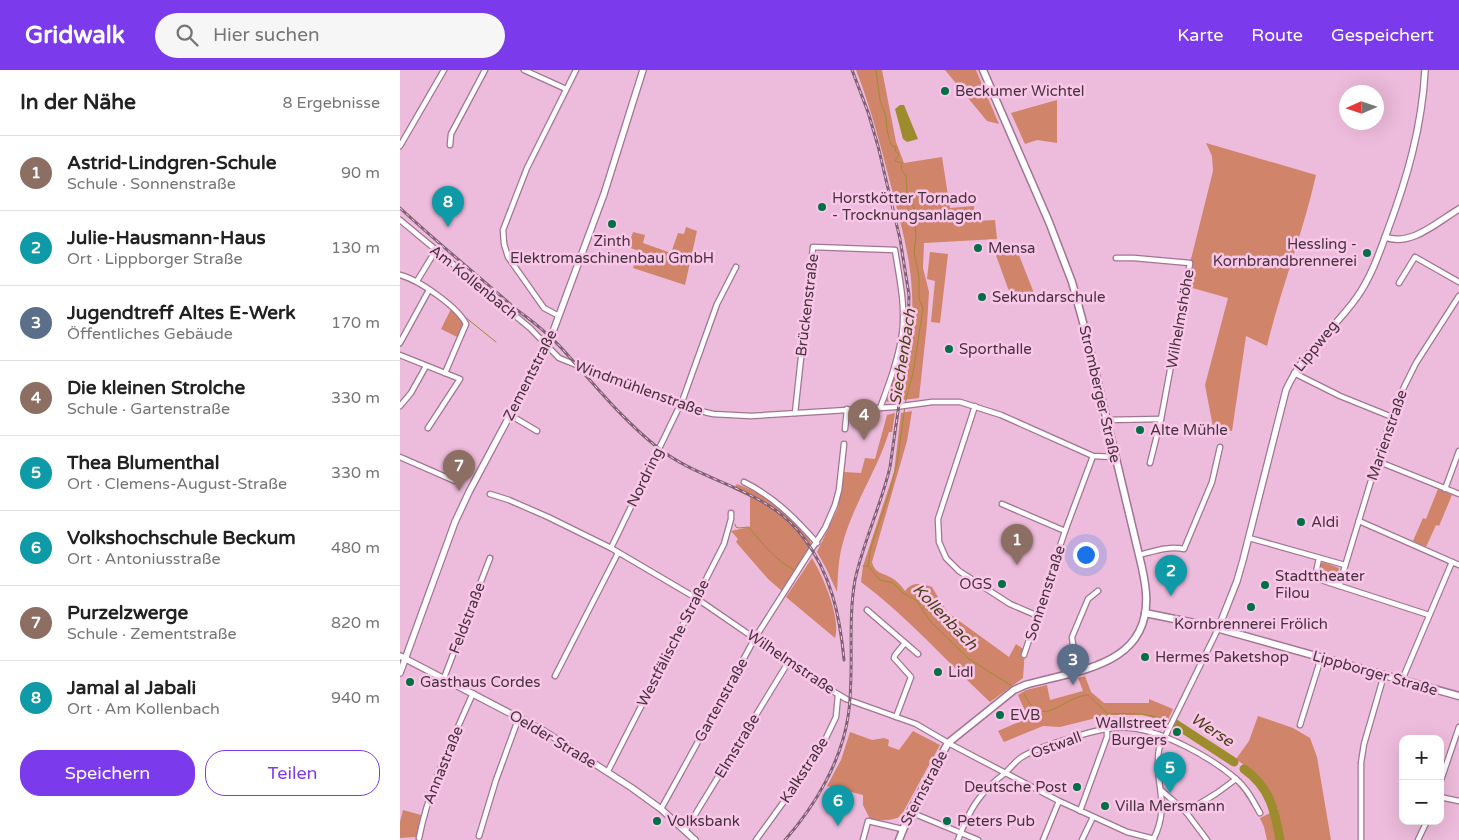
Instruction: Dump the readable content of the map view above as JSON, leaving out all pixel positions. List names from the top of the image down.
{
  "streets": {
    "main road": ["Stromberger Straße", "Lippborger Straße", "Sternstraße"],
    "street": [
      "Am Kollenbach",
      "Brückenstraße",
      "Wilhelmshöhe",
      "Lippweg",
      "Zementstraße",
      "Windmühlenstraße",
      "Marienstraße",
      "Nordring",
      "Sonnenstraße",
      "Feldstraße",
      "Westfälische Straße",
      "Wilhelmstraße",
      "Gartenstraße",
      "Oelder Straße",
      "Ostwall",
      "Elmstraße",
      "Annastraße",
      "Kalkstraße"
    ]
  },
  "crossings": [
    ["Am Kollenbach", "Zementstraße"],
    ["Am Kollenbach", "Windmühlenstraße"],
    ["Brückenstraße", "Windmühlenstraße"],
    ["Lippweg", "Lippborger Straße"],
    ["Zementstraße", "Windmühlenstraße"],
    ["Zementstraße", "Oelder Straße"],
    ["Windmühlenstraße", "Stromberger Straße"],
    ["Windmühlenstraße", "Nordring"],
    ["Windmühlenstraße", "Sonnenstraße"],
    ["Stromberger Straße", "Lippborger Straße"],
    ["Stromberger Straße", "Sternstraße"],
    ["Nordring", "Wilhelmstraße"],
    ["Feldstraße", "Oelder Straße"],
    ["Westfälische Straße", "Wilhelmstraße"],
    ["Westfälische Straße", "Oelder Straße"],
    ["Wilhelmstraße", "Gartenstraße"],
    ["Wilhelmstraße", "Ostwall"],
    ["Wilhelmstraße", "Elmstraße"],
    ["Wilhelmstraße", "Kalkstraße"],
    ["Wilhelmstraße", "Sternstraße"],
    ["Lippborger Straße", "Sternstraße"],
    ["Gartenstraße", "Oelder Straße"],
    ["Oelder Straße", "Elmstraße"],
    ["Oelder Straße", "Annastraße"]
  ],
  "water": ["Siechenbach", "Kollenbach", "Werse"],
  "places": [
    "Beckumer Wichtel",
    "Horstkötter Tornado - Trocknungsanlagen",
    "Zinth Elektromaschinenbau GmbH",
    "Mensa",
    "Hessling - Kornbrandbrennerei",
    "Sekundarschule",
    "Sporthalle",
    "Alte Mühle",
    "Aldi",
    "OGS",
    "Stadttheater Filou",
    "Kornbrennerei Frölich",
    "Hermes Paketshop",
    "Lidl",
    "Gasthaus Cordes",
    "EVB",
    "Wallstreet Burgers",
    "Deutsche Post",
    "Villa Mersmann",
    "Volksbank",
    "Peters Pub"
  ],
  "north": "left",
  "page": {
    "header": "Gridwalk",
    "search": "Hier suchen",
    "nav": ["Karte", "Route", "Gespeichert"],
    "heading": ["In der Nähe", "8 Ergebnisse"],
    "list": [
      {
        "mark": "1",
        "name": "Astrid-Lindgren-Schule",
        "note": "Schule · Sonnenstraße",
        "value": "90 m"
      },
      {
        "mark": "2",
        "name": "Julie-Hausmann-Haus",
        "note": "Ort · Lippborger Straße",
        "value": "130 m"
      },
      {
        "mark": "3",
        "name": "Jugendtreff Altes E-Werk",
        "note": "Öffentliches Gebäude",
        "value": "170 m"
      },
      {
        "mark": "4",
        "name": "Die kleinen Strolche",
        "note": "Schule · Gartenstraße",
        "value": "330 m"
      },
      {
        "mark": "5",
        "name": "Thea Blumenthal",
        "note": "Ort · Clemens-August-Straße",
        "value": "330 m"
      },
      {
        "mark": "6",
        "name": "Volkshochschule Beckum",
        "note": "Ort · Antoniusstraße",
        "value": "480 m"
      },
      {
        "mark": "7",
        "name": "Purzelzwerge",
        "note": "Schule · Zementstraße",
        "value": "820 m"
      },
      {
        "mark": "8",
        "name": "Jamal al Jabali",
        "note": "Ort · Am Kollenbach",
        "value": "940 m"
      }
    ],
    "pins": [
      "8",
      "4",
      "7",
      "1",
      "2",
      "3",
      "5",
      "6"
    ],
    "buttons": ["Speichern", "Teilen"],
    "map_buttons": ["+", "−"]
  }
}
